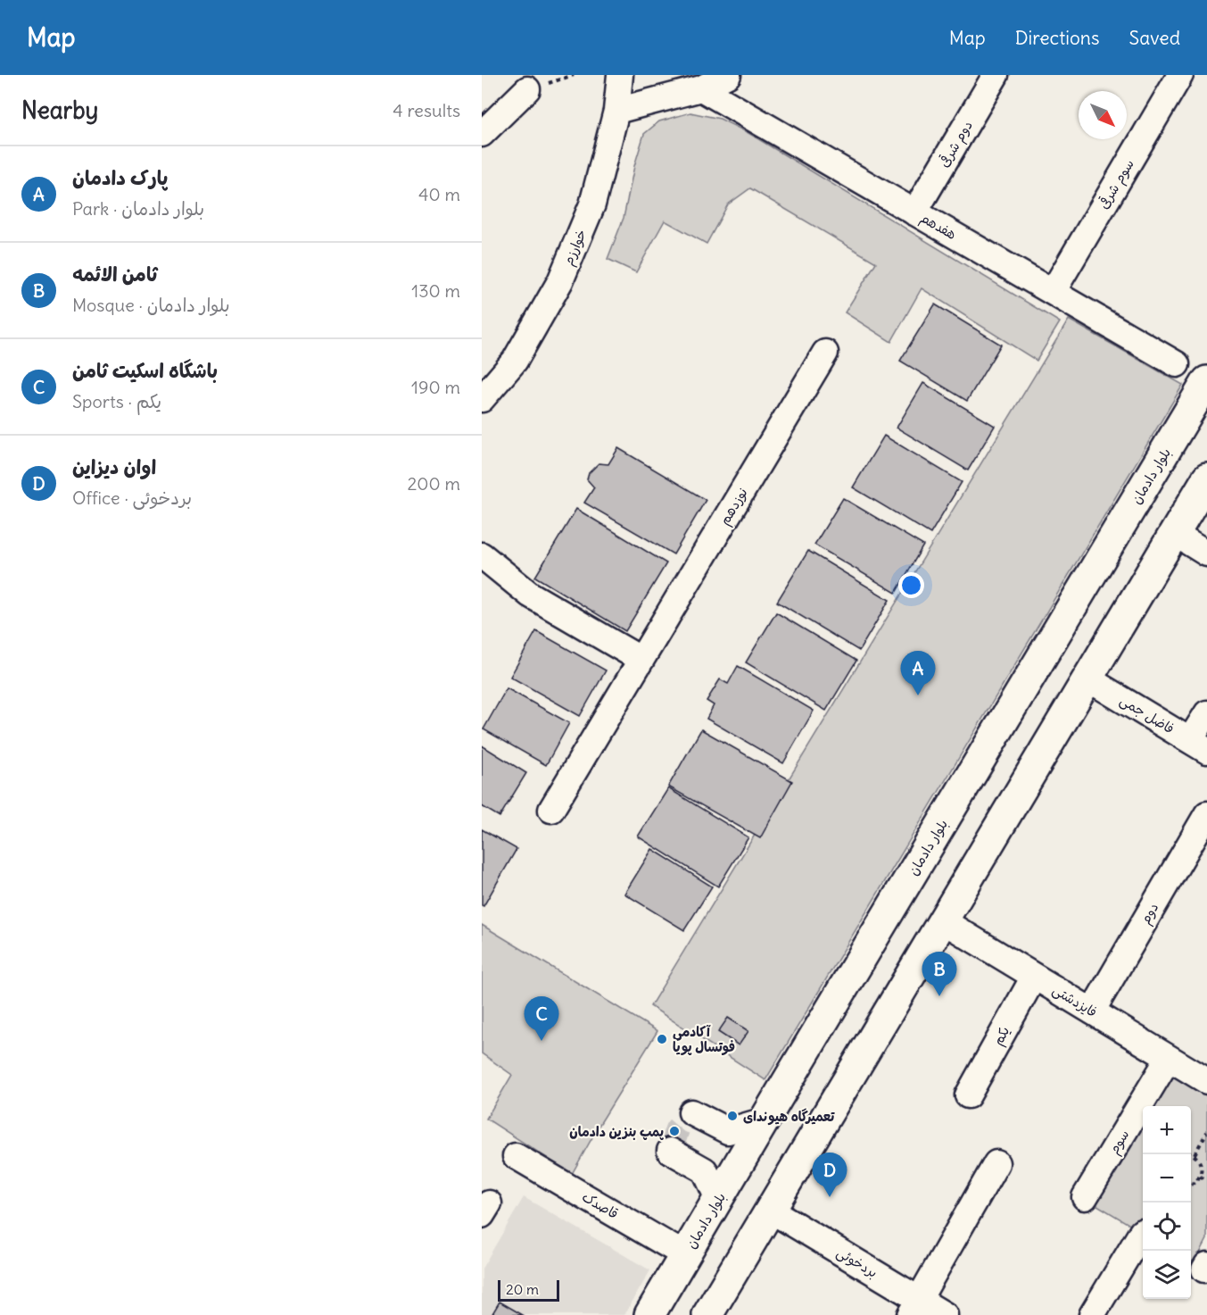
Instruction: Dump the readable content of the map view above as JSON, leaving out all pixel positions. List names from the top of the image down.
{
  "streets": {
    "main road": ["بلوار دادمان"],
    "street": [
      "دوم شرقی",
      "سوم شرقی",
      "هفدهم",
      "خوارزم",
      "نوزدهم",
      "فاضل جمی",
      "دوم",
      "فایزدشتی",
      "یکم",
      "سوم",
      "قاصدک",
      "بردخوئی"
    ]
  },
  "crossings": [
    ["دوم شرقی", "هفدهم"],
    ["سوم شرقی", "هفدهم"],
    ["بلوار دادمان", "قاصدک"],
    ["دوم", "فایزدشتی"],
    ["فایزدشتی", "یکم"],
    ["فایزدشتی", "سوم"]
  ],
  "places": ["آکادمی فوتسال پویا", "تعمیرگاه هیوندای", "پمپ بنزین دادمان"],
  "scale_bar": "20 m",
  "north": "bottom right",
  "page": {
    "header": "Map",
    "nav": ["Map", "Directions", "Saved"],
    "heading": ["Nearby", "4 results"],
    "list": [
      {
        "mark": "A",
        "name": "پارک دادمان",
        "note": "Park · بلوار دادمان",
        "value": "40 m"
      },
      {
        "mark": "B",
        "name": "ثامن الائمه",
        "note": "Mosque · بلوار دادمان",
        "value": "130 m"
      },
      {
        "mark": "C",
        "name": "باشگاه اسکیت ثامن",
        "note": "Sports · یکم",
        "value": "190 m"
      },
      {
        "mark": "D",
        "name": "اوان دیزاین",
        "note": "Office · بردخوئی",
        "value": "200 m"
      }
    ],
    "pins": [
      "A",
      "B",
      "C",
      "D"
    ],
    "map_buttons": ["+", "−"],
    "scale": "20 m"
  }
}
